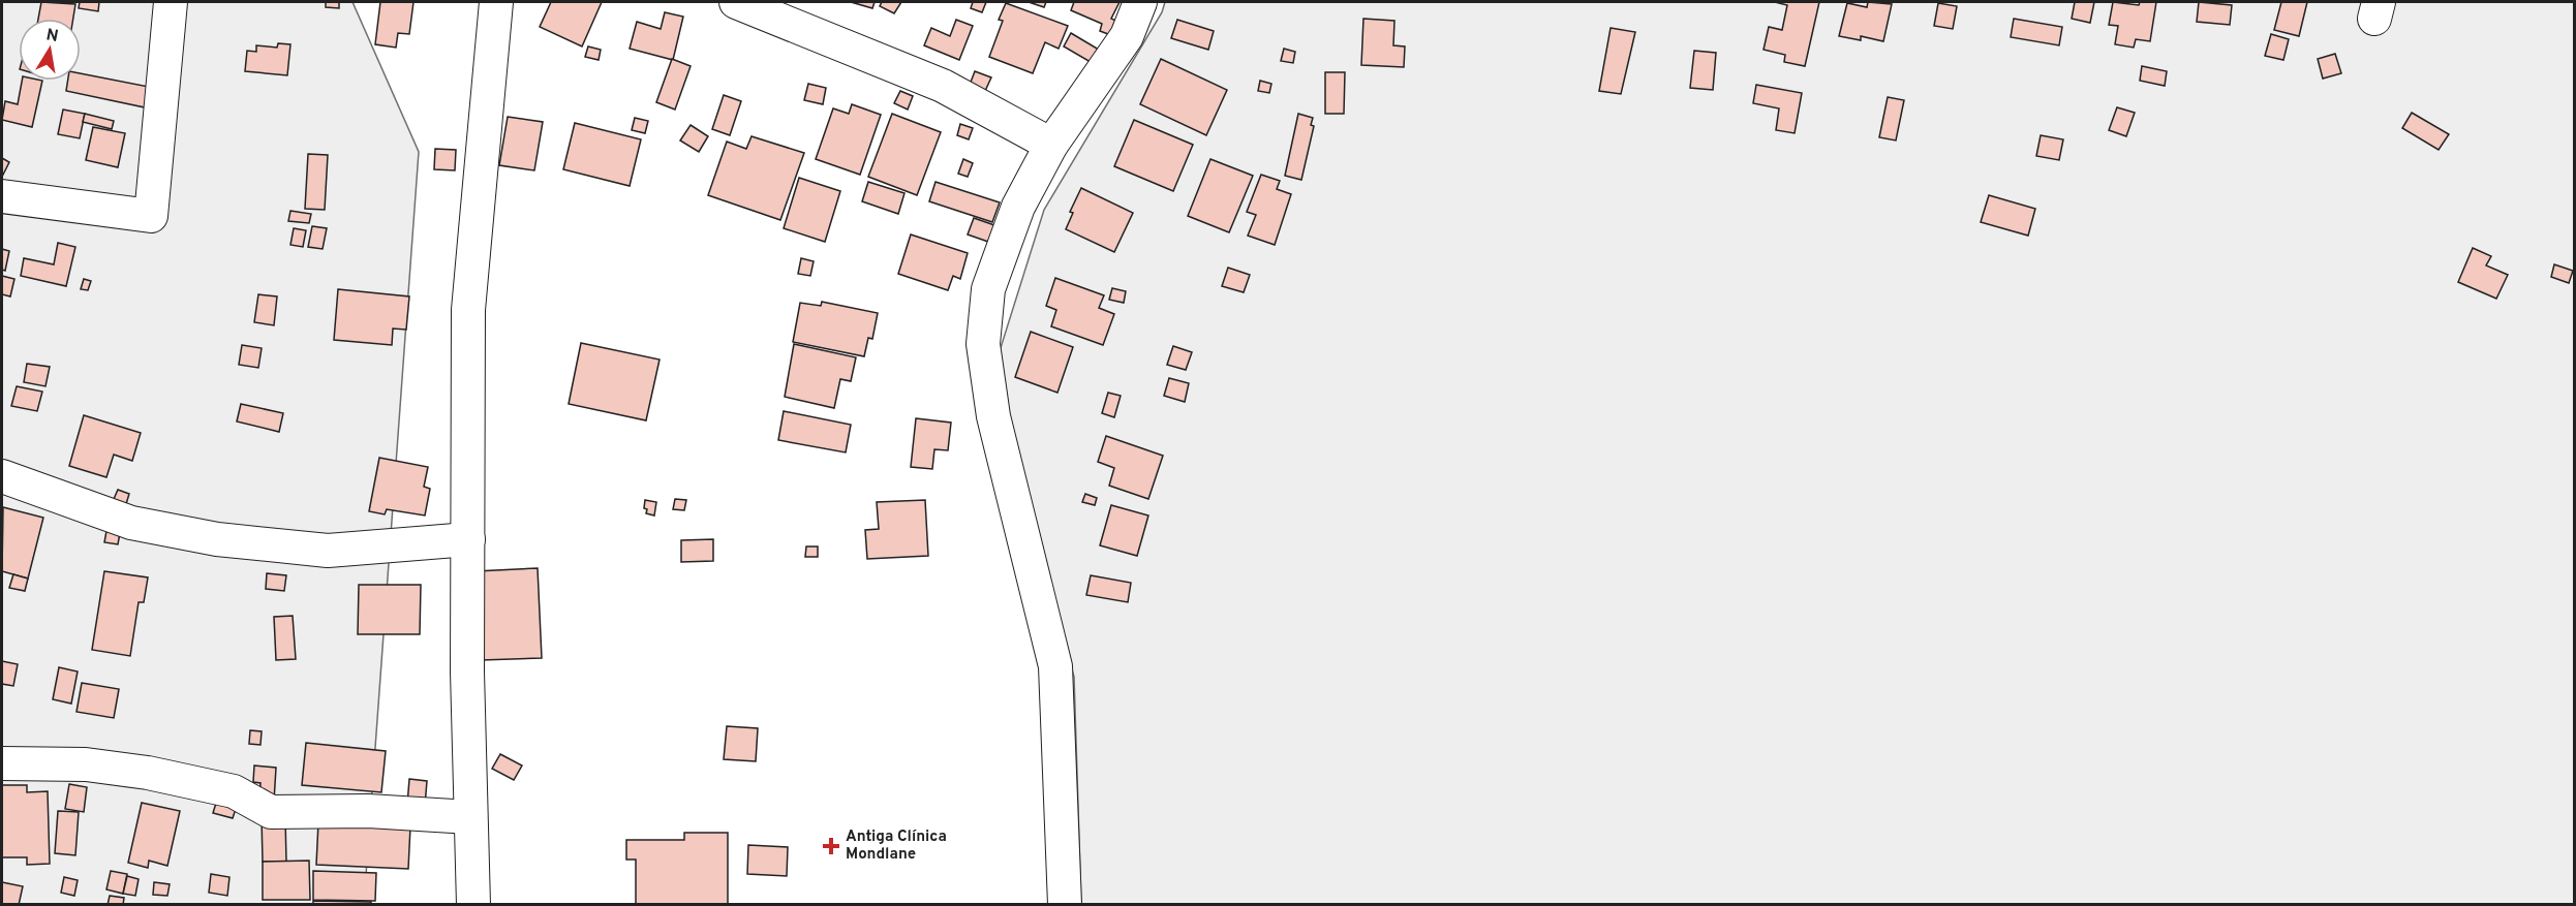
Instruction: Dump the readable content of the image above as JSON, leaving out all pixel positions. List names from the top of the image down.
{
  "places": {
    "health": ["Antiga Clínica Mondlane"]
  },
  "north": "top"
}
